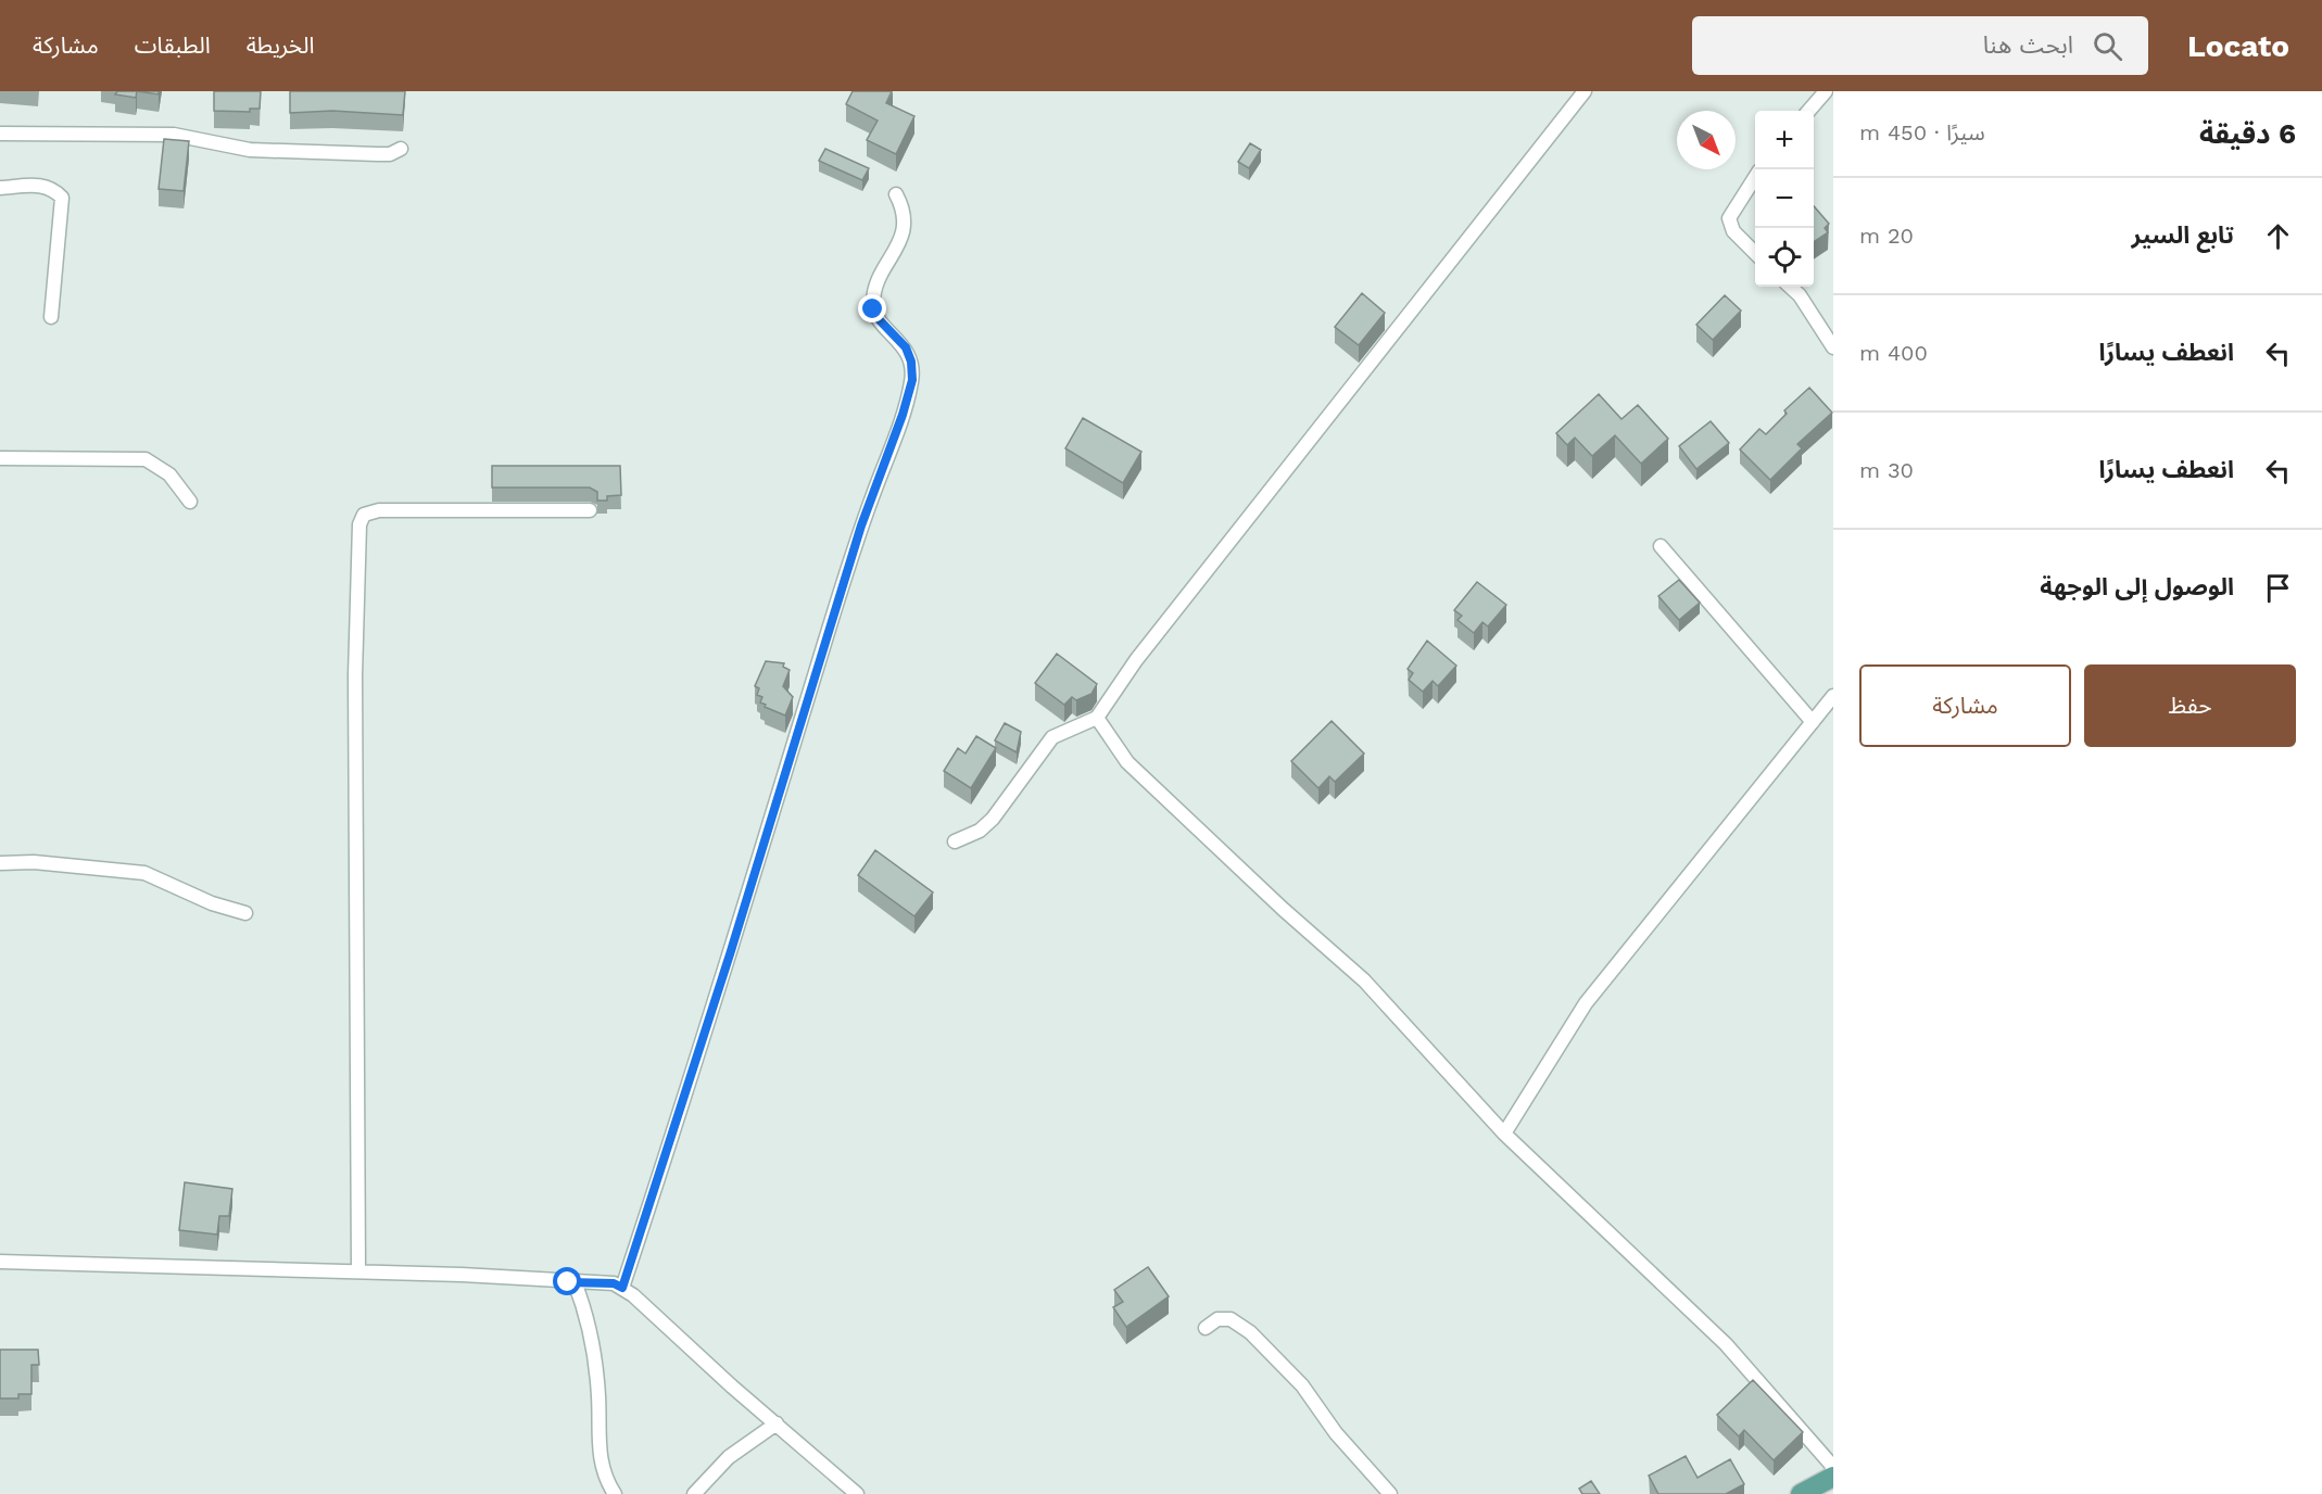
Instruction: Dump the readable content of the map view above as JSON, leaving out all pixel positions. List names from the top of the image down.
{
  "north": "bottom right",
  "page": {
    "header": "Locato",
    "search": "ابحث هنا",
    "nav": ["الخريطة", "الطبقات", "مشاركة"],
    "heading": ["6 دقيقة", "سيرًا · 450 m"],
    "map_buttons": ["+", "−"],
    "list": [
      ["تابع السير", "20 m"],
      ["انعطف يسارًا", "400 m"],
      ["انعطف يسارًا", "30 m"],
      "الوصول إلى الوجهة"
    ],
    "buttons": ["حفظ", "مشاركة"]
  }
}
